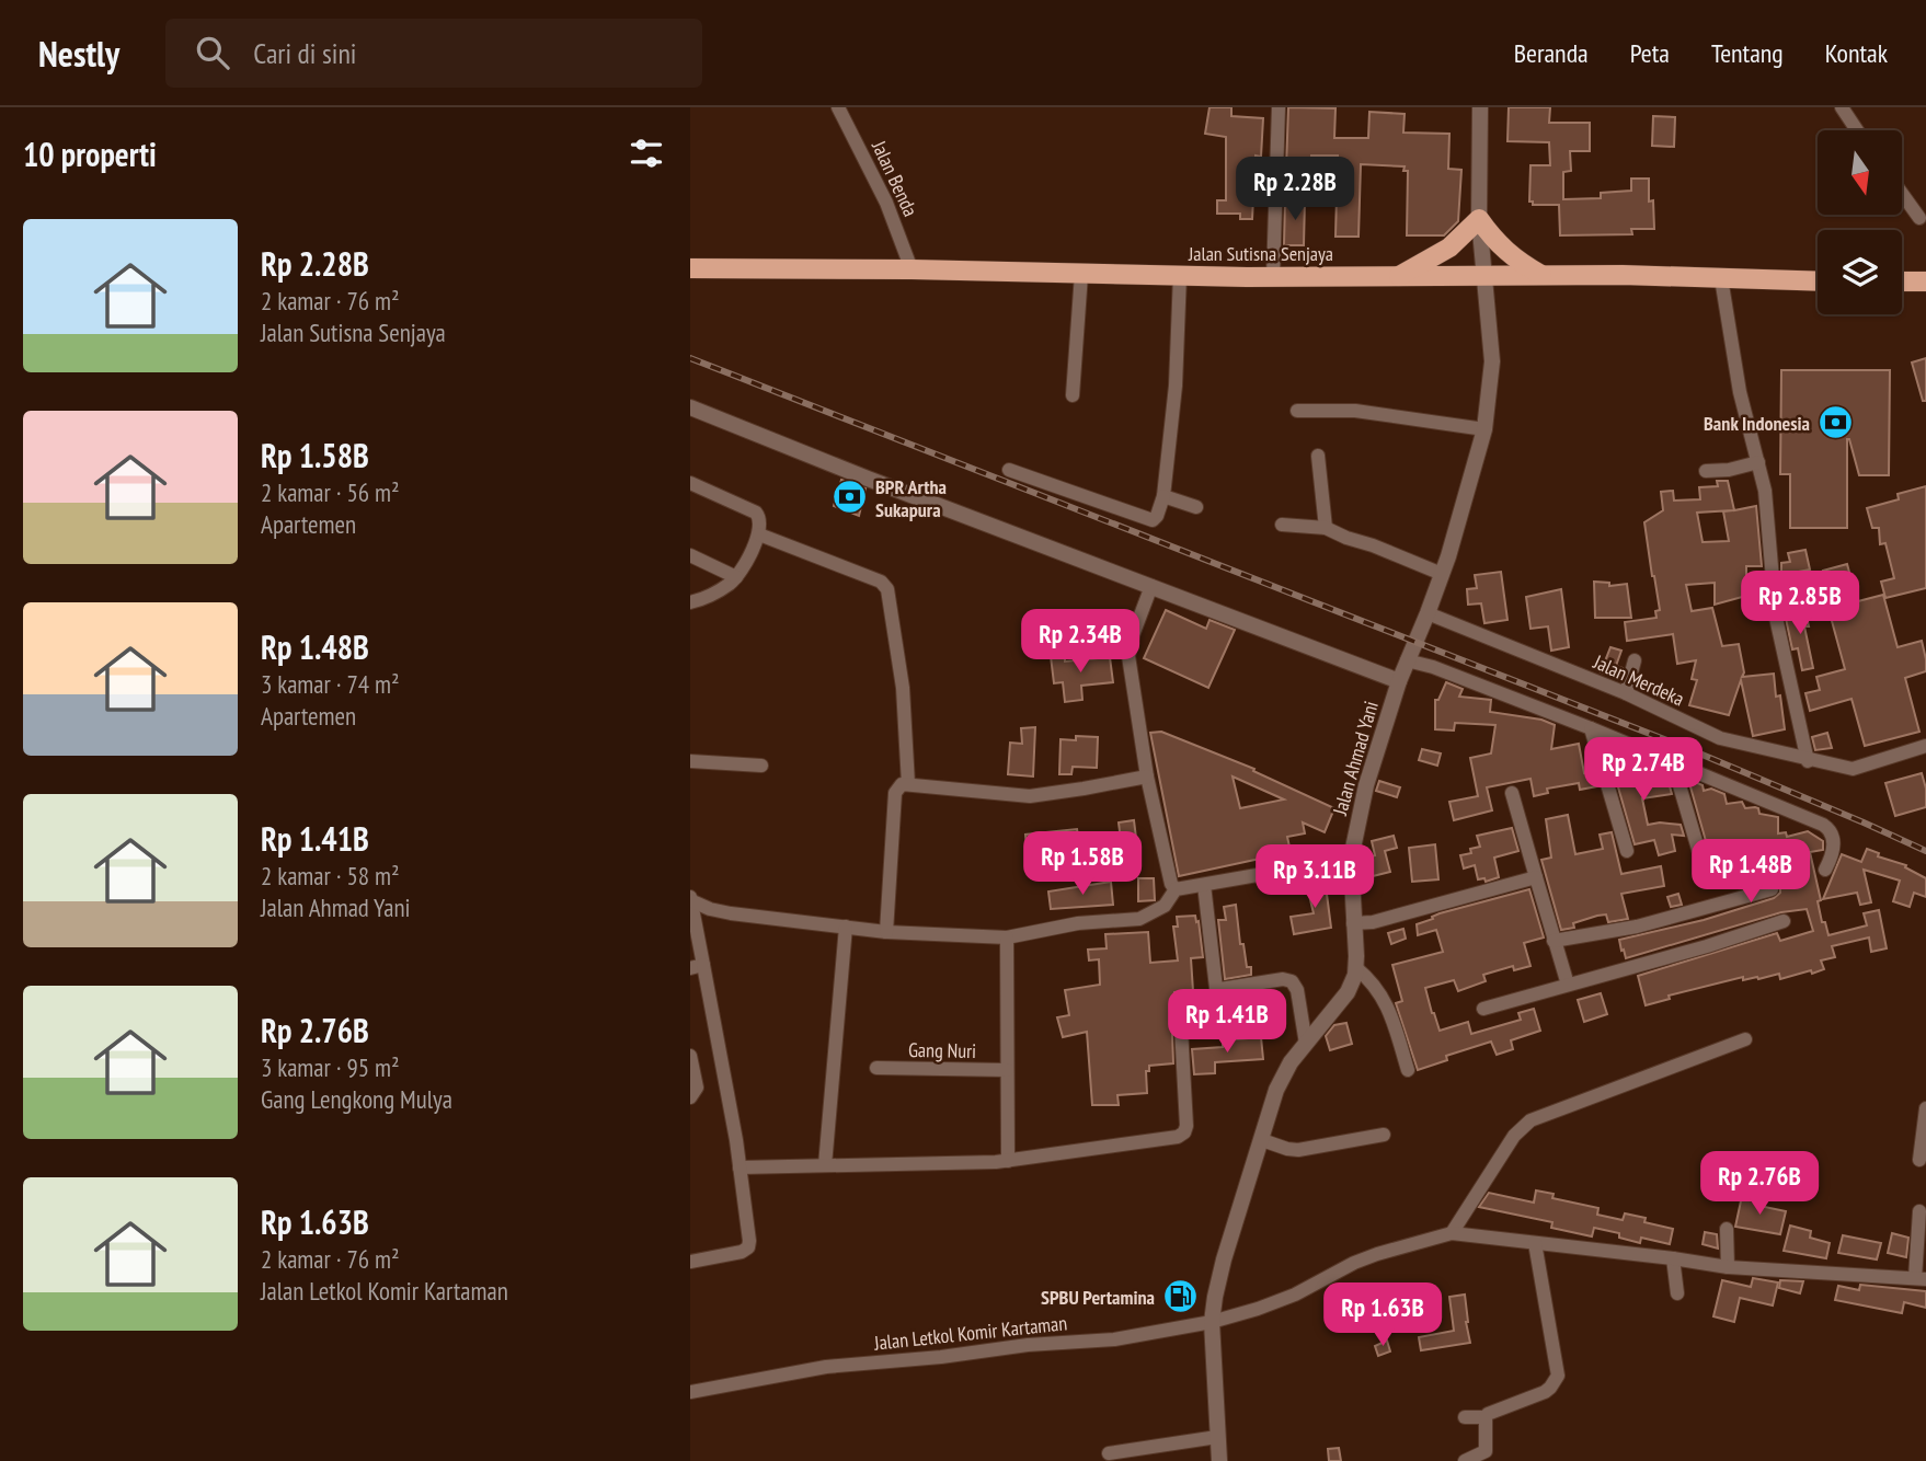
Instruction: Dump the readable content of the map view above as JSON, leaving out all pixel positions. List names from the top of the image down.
{
  "streets": {
    "main road": ["Jalan Sutisna Senjaya"],
    "street": [
      "Jalan Benda",
      "Jalan Merdeka",
      "Jalan Ahmad Yani",
      "Gang Nuri",
      "Jalan Letkol Komir Kartaman"
    ]
  },
  "crossings": [
    ["Jalan Benda", "Jalan Sutisna Senjaya"],
    ["Jalan Sutisna Senjaya", "Jalan Ahmad Yani"],
    ["Jalan Merdeka", "Jalan Ahmad Yani"]
  ],
  "places": {
    "bank": ["Bank Indonesia", "BPR Artha Sukapura"],
    "fuel station": ["SPBU Pertamina"]
  },
  "north": "bottom",
  "page": {
    "header": "Nestly",
    "search": "Cari di sini",
    "nav": [
      "Beranda",
      "Peta",
      "Tentang",
      "Kontak"
    ],
    "heading": "10 properti",
    "price": [
      "Rp 2.28B",
      "Rp 2.85B",
      "Rp 2.34B",
      "Rp 2.74B",
      "Rp 1.58B",
      "Rp 1.48B",
      "Rp 3.11B",
      "Rp 1.41B",
      "Rp 2.76B",
      "Rp 1.63B"
    ],
    "list": [
      {
        "name": "Rp 2.28B",
        "note": "2 kamar · 76 m² · Jalan Sutisna Senjaya"
      },
      {
        "name": "Rp 1.58B",
        "note": "2 kamar · 56 m² · Apartemen"
      },
      {
        "name": "Rp 1.48B",
        "note": "3 kamar · 74 m² · Apartemen"
      },
      {
        "name": "Rp 1.41B",
        "note": "2 kamar · 58 m² · Jalan Ahmad Yani"
      },
      {
        "name": "Rp 2.76B",
        "note": "3 kamar · 95 m² · Gang Lengkong Mulya"
      },
      {
        "name": "Rp 1.63B",
        "note": "2 kamar · 76 m² · Jalan Letkol Komir Kartaman"
      }
    ]
  }
}
